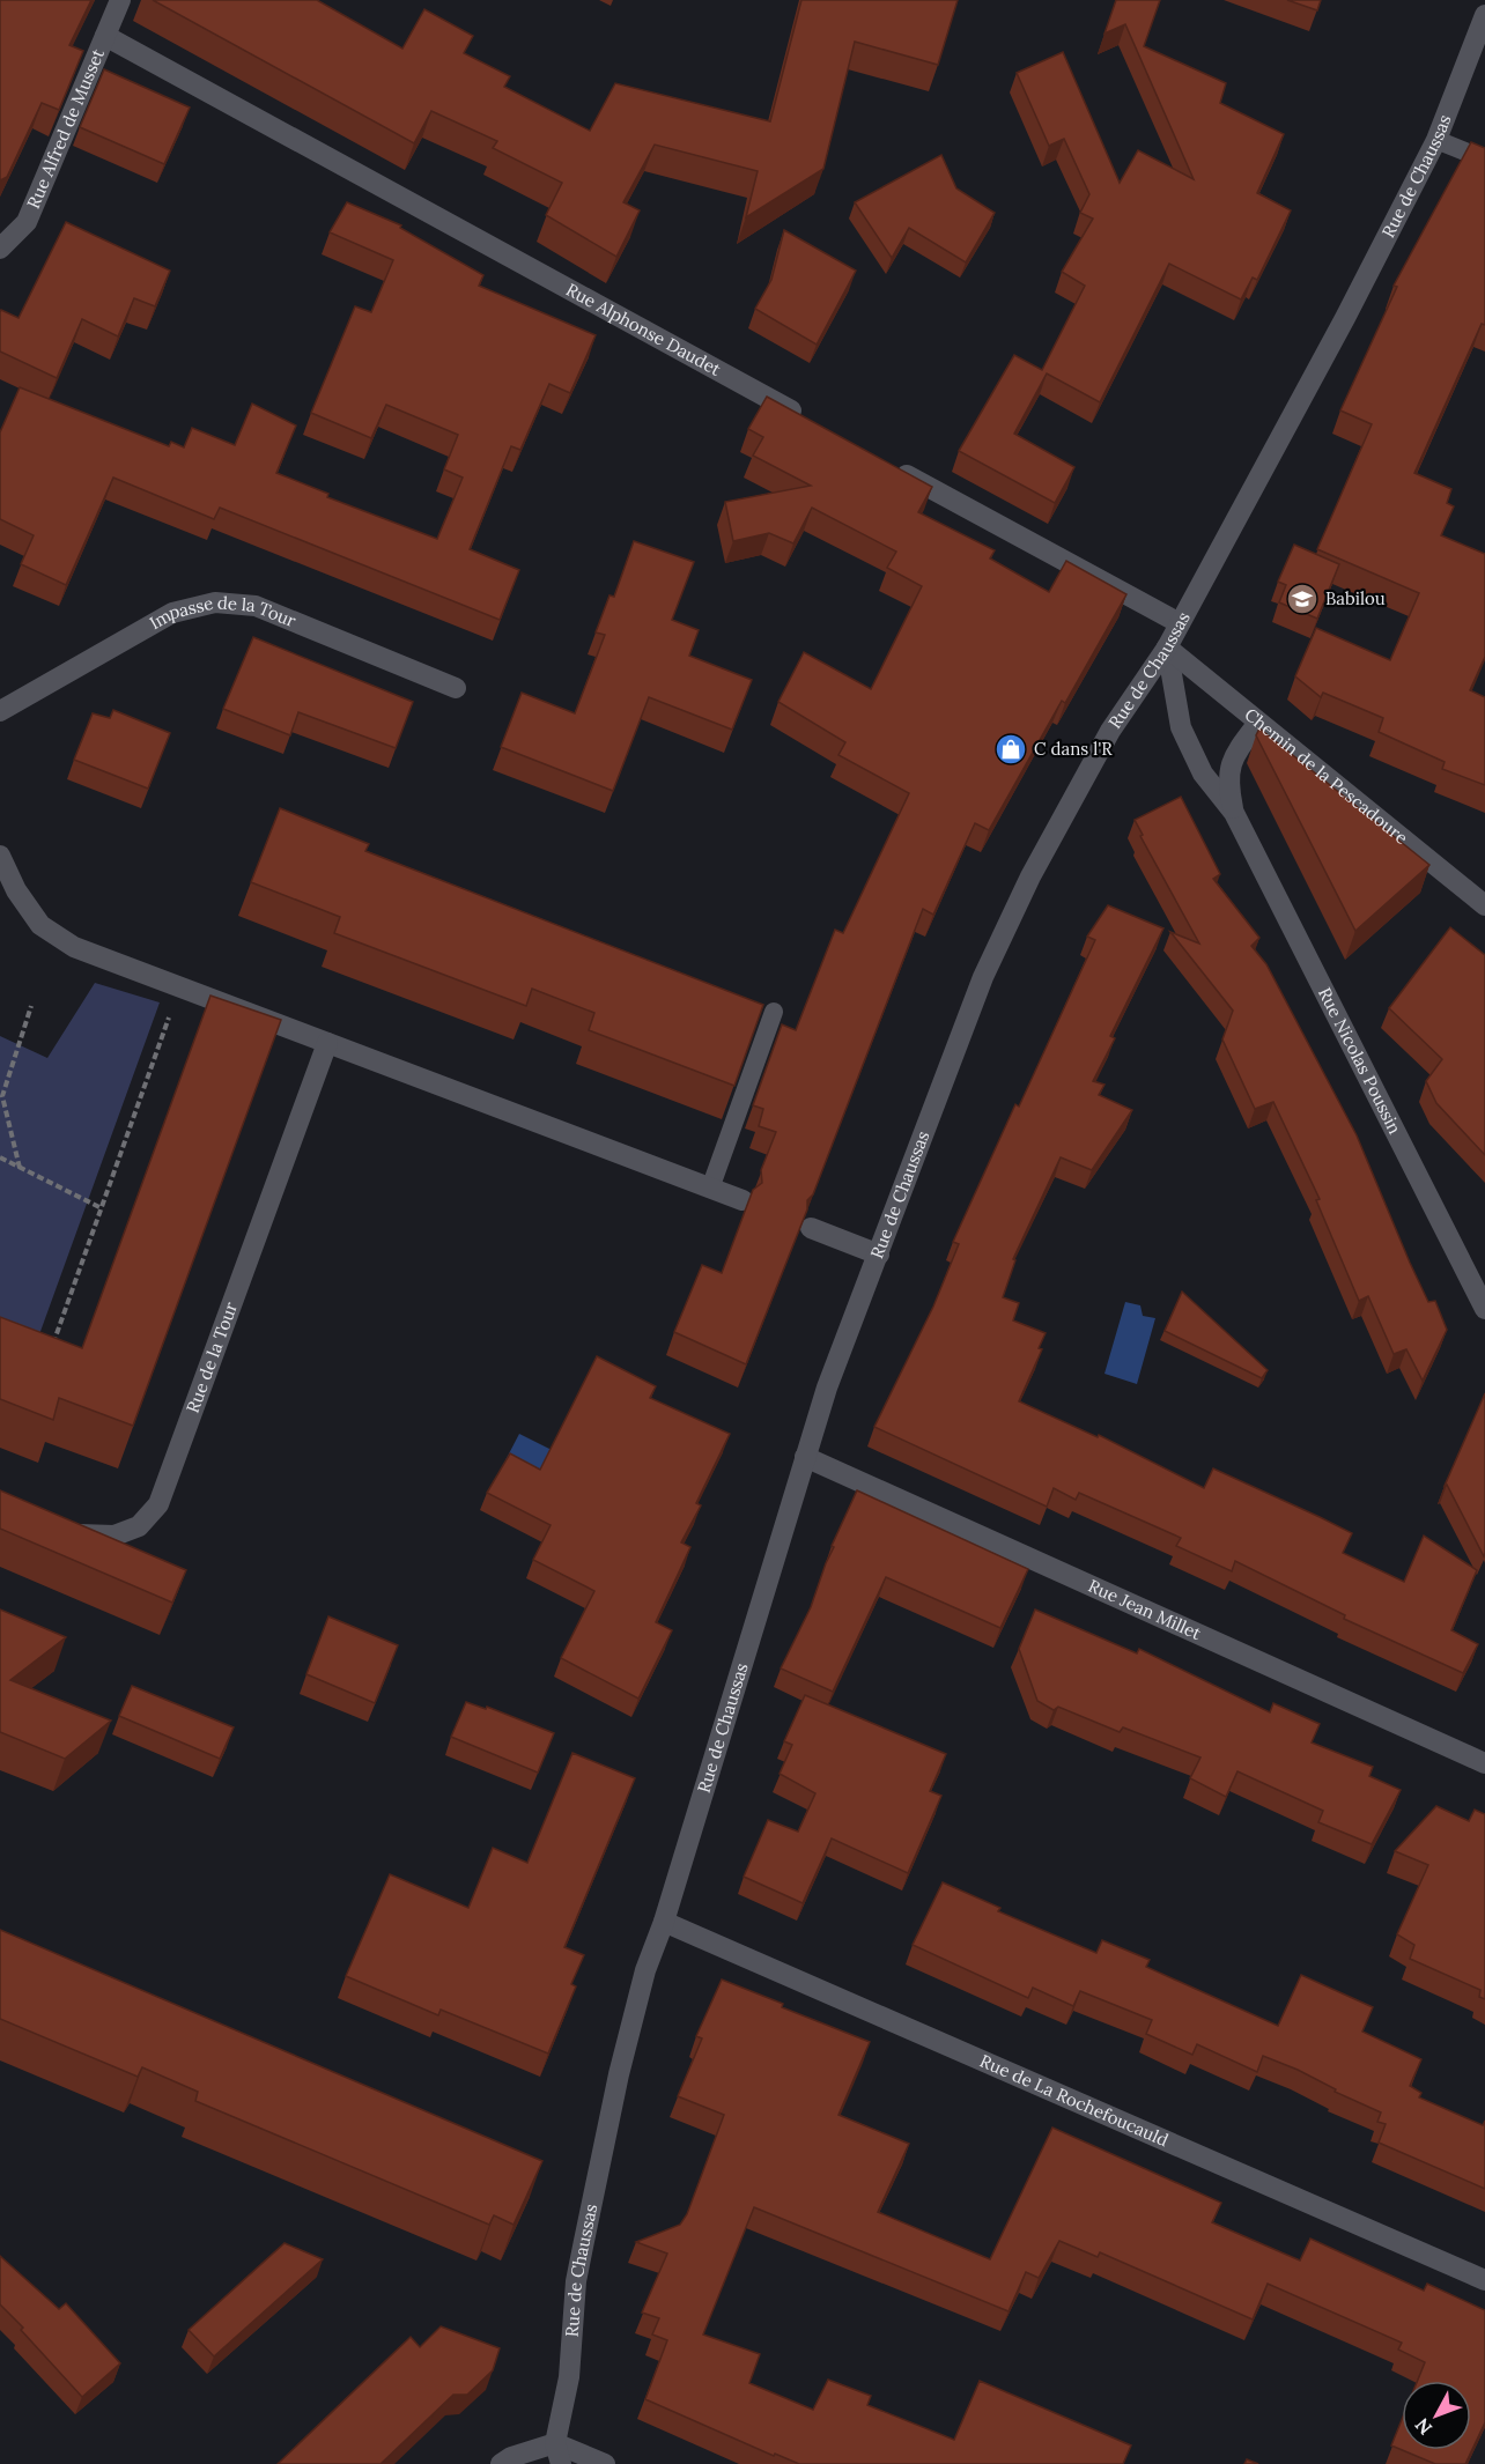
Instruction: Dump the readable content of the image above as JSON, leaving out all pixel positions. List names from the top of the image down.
{
  "streets": {
    "street": [
      "Rue Alfred de Musset",
      "Rue de Chaussas",
      "Rue Alphonse Daudet",
      "Impasse de la Tour",
      "Chemin de la Pescadoure",
      "Rue Nicolas Poussin",
      "Rue de la Tour",
      "Rue Jean Millet",
      "Rue de La Rochefoucauld"
    ]
  },
  "crossings": [
    ["Rue Alfred de Musset", "Rue Alphonse Daudet"],
    ["Rue de Chaussas", "Chemin de la Pescadoure"],
    ["Rue de Chaussas", "Rue Nicolas Poussin"],
    ["Rue de Chaussas", "Rue Jean Millet"],
    ["Rue de Chaussas", "Rue de La Rochefoucauld"],
    ["Chemin de la Pescadoure", "Rue Nicolas Poussin"]
  ],
  "places": {
    "school or university": ["Babilou"],
    "shop": ["C dans l'R"]
  },
  "north": "bottom left"
}
